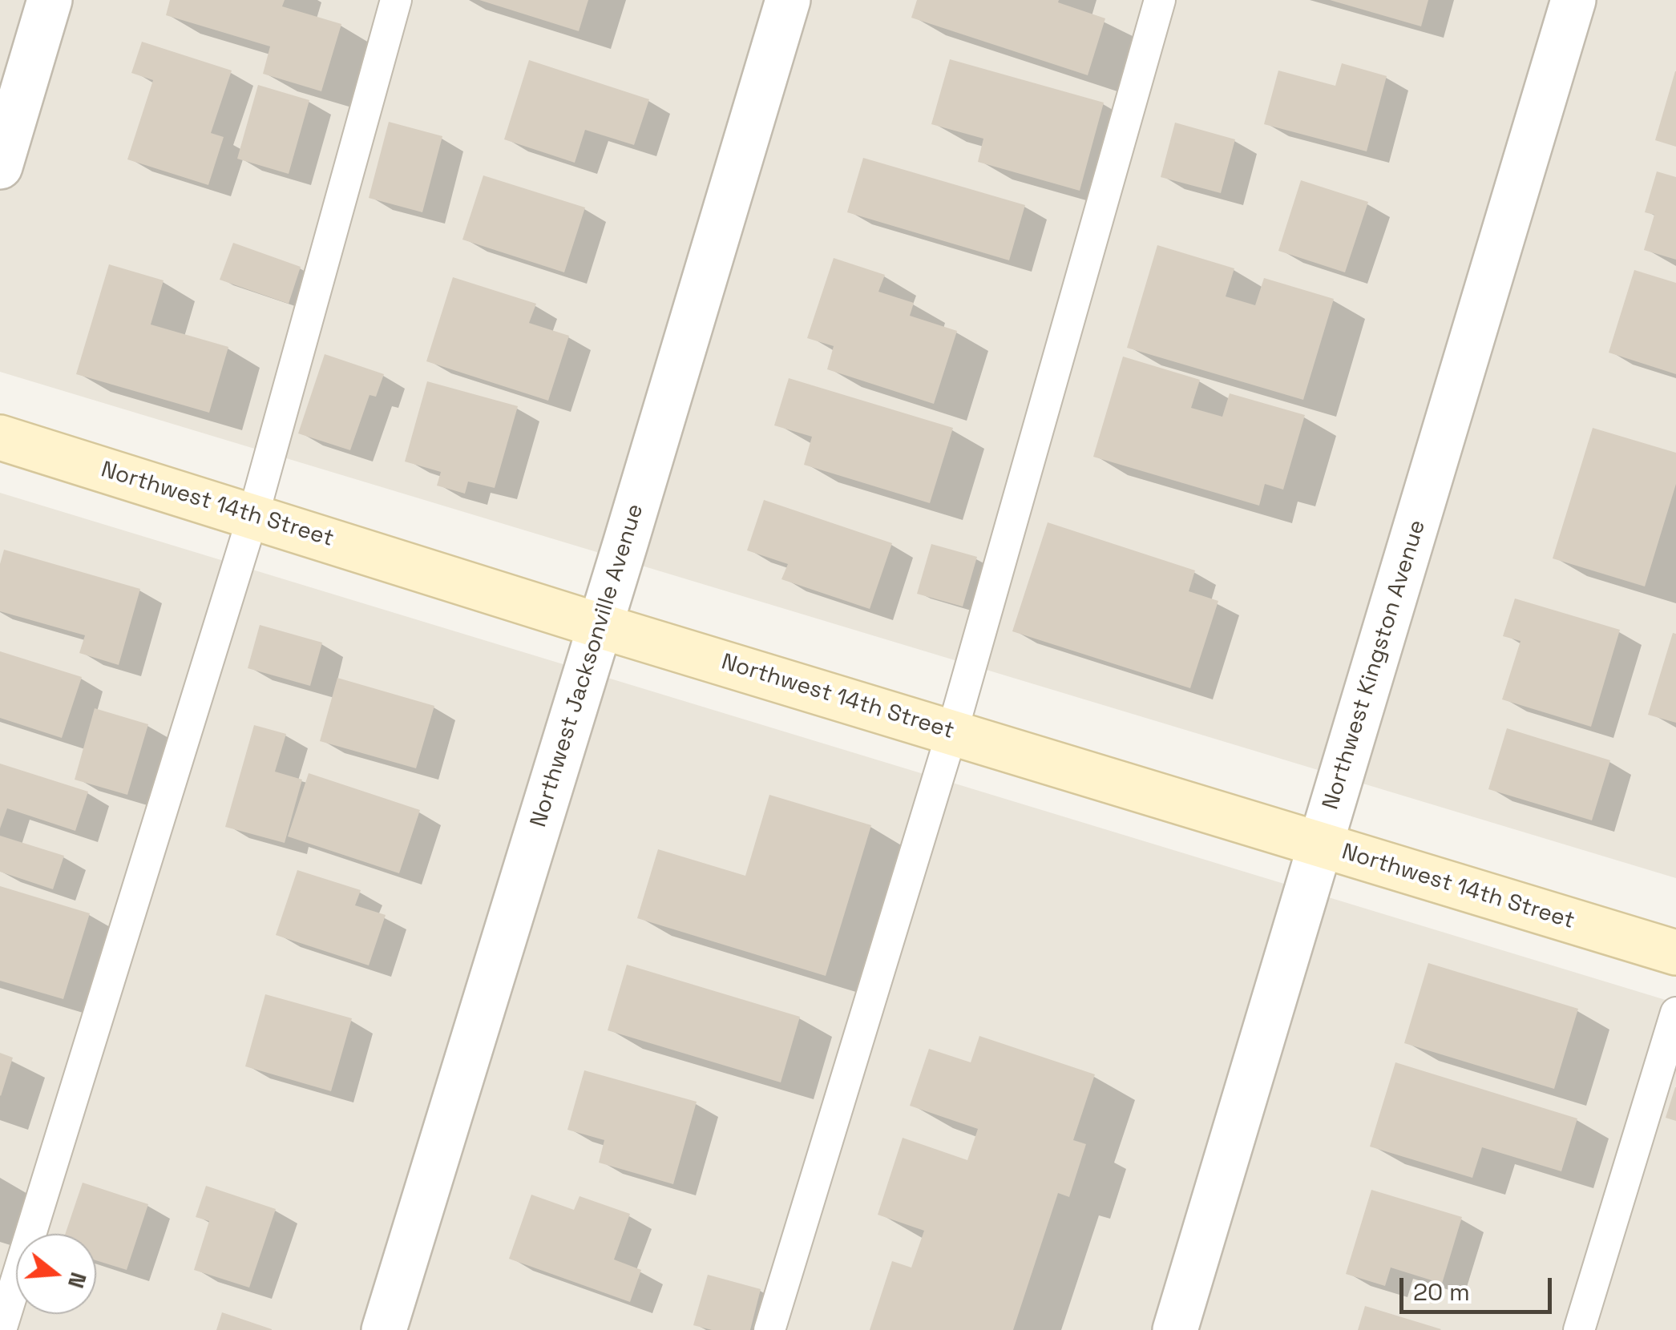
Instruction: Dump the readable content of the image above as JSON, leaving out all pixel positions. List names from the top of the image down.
{
  "streets": {
    "street": ["Northwest 14th Street", "Northwest Kingston Avenue", "Northwest Jacksonville Avenue"]
  },
  "crossings": [
    ["Northwest 14th Street", "Northwest Kingston Avenue"],
    ["Northwest 14th Street", "Northwest Jacksonville Avenue"]
  ],
  "scale_bar": "20 m",
  "north": "right"
}
